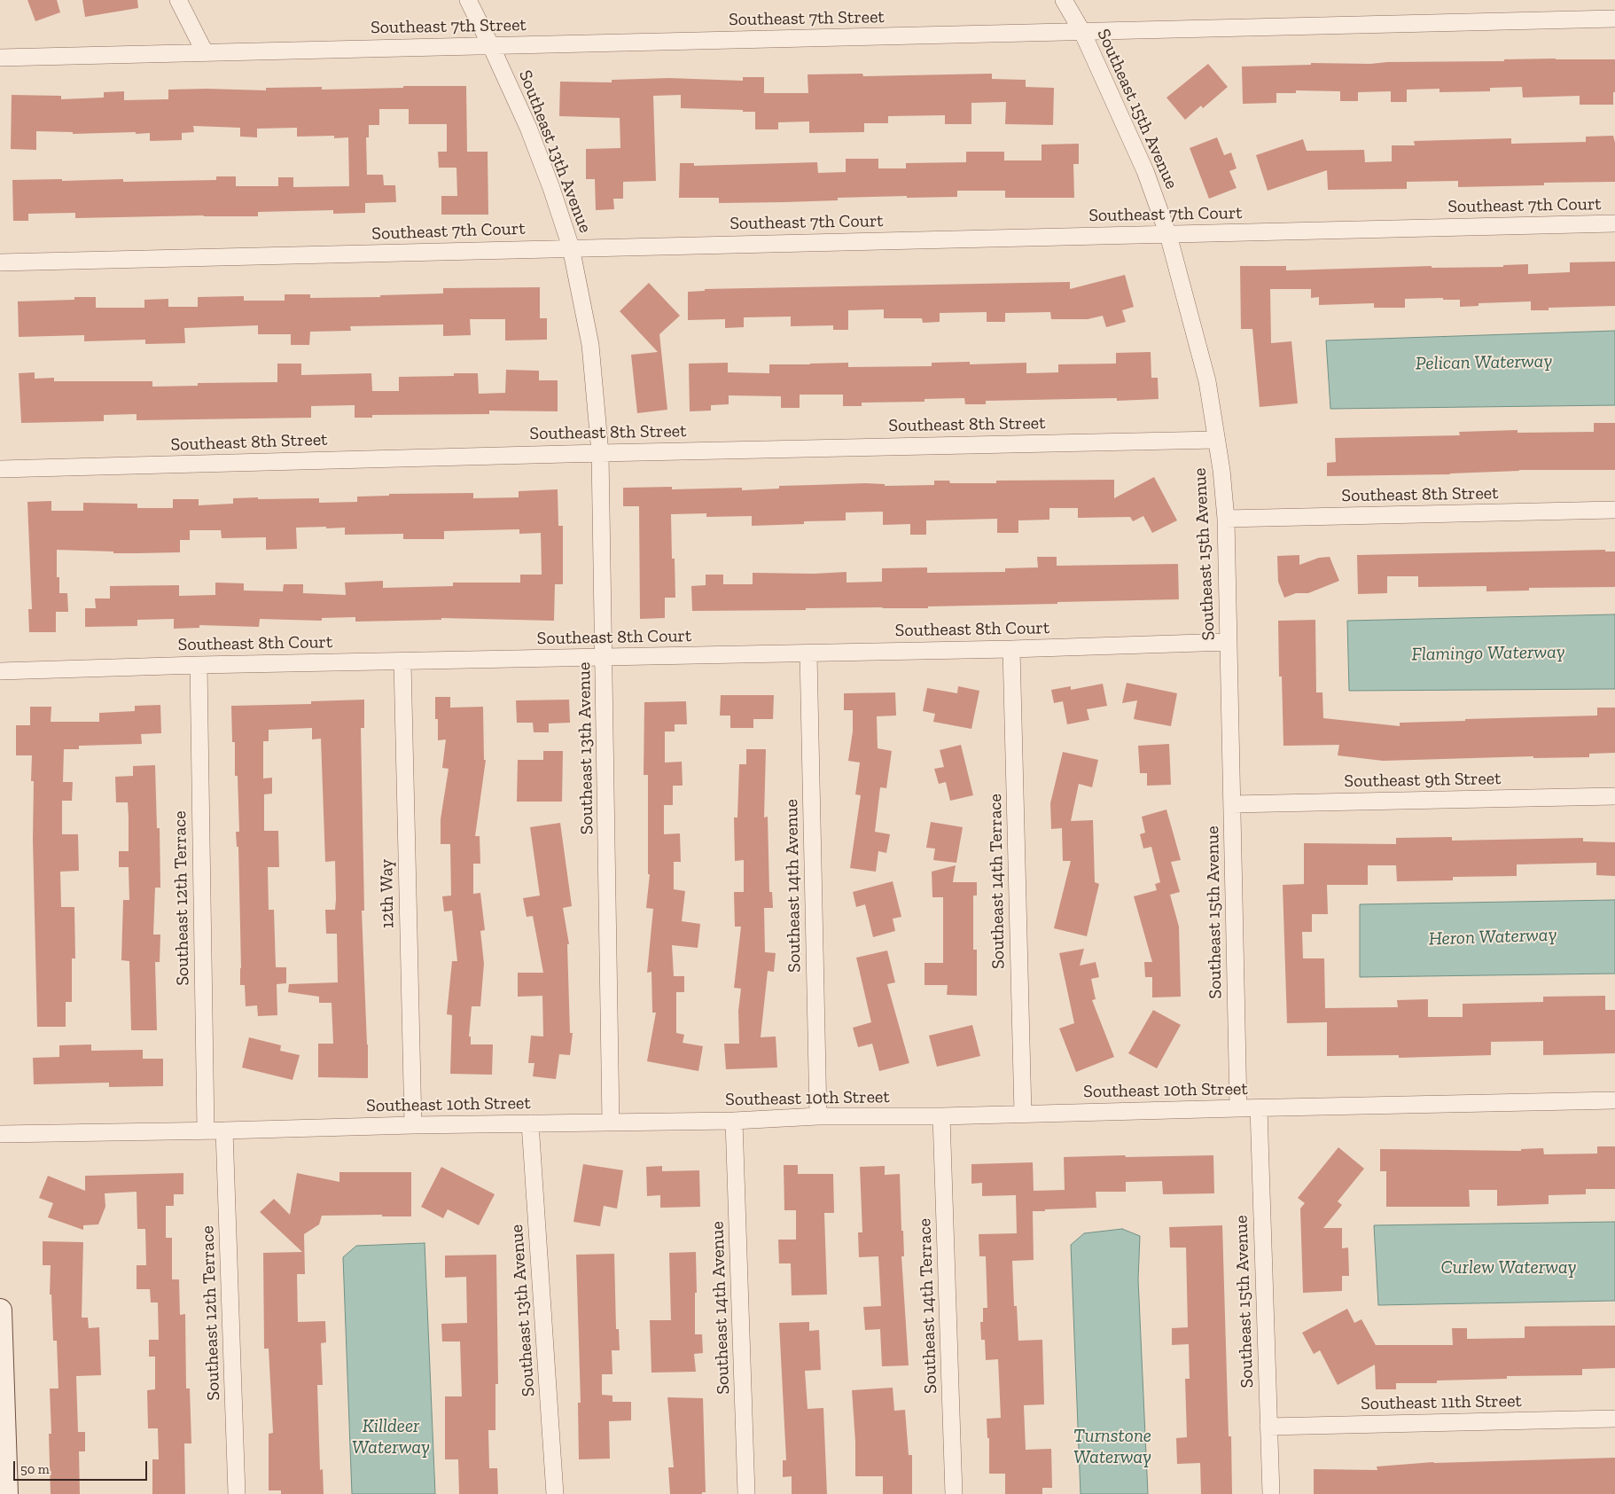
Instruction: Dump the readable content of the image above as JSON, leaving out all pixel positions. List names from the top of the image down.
{
  "streets": {
    "street": [
      "Southeast 7th Street",
      "Southeast 15th Avenue",
      "Southeast 13th Avenue",
      "Southeast 7th Court",
      "Southeast 8th Street",
      "Southeast 8th Court",
      "Southeast 9th Street",
      "Southeast 14th Terrace",
      "Southeast 14th Avenue",
      "12th Way",
      "Southeast 12th Terrace",
      "Southeast 10th Street",
      "Southeast 11th Street"
    ]
  },
  "crossings": [
    ["Southeast 7th Street", "Southeast 15th Avenue"],
    ["Southeast 7th Street", "Southeast 13th Avenue"],
    ["Southeast 15th Avenue", "Southeast 7th Court"],
    ["Southeast 15th Avenue", "Southeast 8th Street"],
    ["Southeast 15th Avenue", "Southeast 8th Court"],
    ["Southeast 15th Avenue", "Southeast 9th Street"],
    ["Southeast 15th Avenue", "Southeast 10th Street"],
    ["Southeast 15th Avenue", "Southeast 11th Street"],
    ["Southeast 13th Avenue", "Southeast 7th Court"],
    ["Southeast 13th Avenue", "Southeast 8th Street"],
    ["Southeast 13th Avenue", "Southeast 8th Court"],
    ["Southeast 13th Avenue", "Southeast 10th Street"],
    ["Southeast 8th Court", "Southeast 14th Terrace"],
    ["Southeast 8th Court", "Southeast 14th Avenue"],
    ["Southeast 8th Court", "12th Way"],
    ["Southeast 8th Court", "Southeast 12th Terrace"],
    ["Southeast 14th Terrace", "Southeast 10th Street"],
    ["Southeast 14th Avenue", "Southeast 10th Street"],
    ["12th Way", "Southeast 10th Street"],
    ["Southeast 12th Terrace", "Southeast 10th Street"]
  ],
  "water": [
    "Pelican Waterway",
    "Flamingo Waterway",
    "Heron Waterway",
    "Curlew Waterway",
    "Killdeer Waterway",
    "Turnstone Waterway"
  ],
  "scale_bar": "50 m"
}
